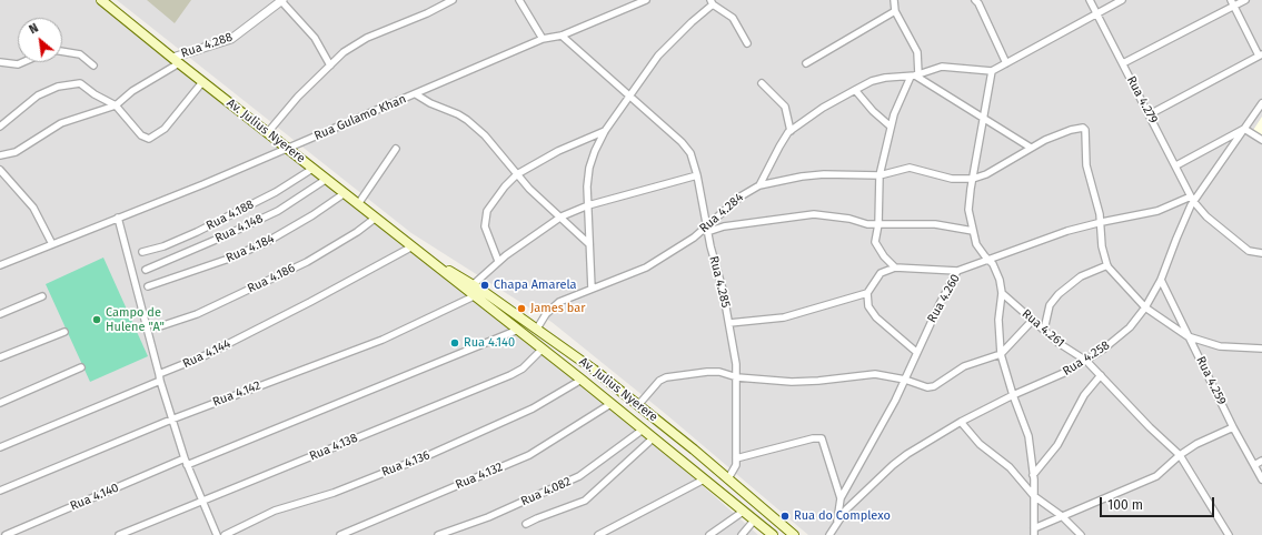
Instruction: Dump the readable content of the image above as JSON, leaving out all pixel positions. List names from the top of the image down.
{
  "streets": {
    "main road": ["Av. Julius Nyerere"],
    "street": [
      "Rua 4.288",
      "Rua 4.279",
      "Rua Gulamo Khan",
      "Rua 4.284",
      "Rua 4.188",
      "Rua 4.148",
      "Rua 4.184",
      "Rua 4.186",
      "Rua 4.285",
      "Rua 4.260",
      "Rua 4.261",
      "Rua 4.144",
      "Rua 4.258",
      "Rua 4.259",
      "Rua 4.142",
      "Rua 4.138",
      "Rua 4.136",
      "Rua 4.132",
      "Rua 4.082",
      "Rua 4.140"
    ]
  },
  "crossings": [
    ["Rua 4.288", "Av. Julius Nyerere"],
    ["Rua 4.279", "Rua 4.260"],
    ["Rua 4.279", "Rua 4.258"],
    ["Rua Gulamo Khan", "Av. Julius Nyerere"],
    ["Rua Gulamo Khan", "Rua 4.285"],
    ["Av. Julius Nyerere", "Rua 4.284"],
    ["Av. Julius Nyerere", "Rua 4.188"],
    ["Av. Julius Nyerere", "Rua 4.148"],
    ["Av. Julius Nyerere", "Rua 4.184"],
    ["Av. Julius Nyerere", "Rua 4.186"],
    ["Av. Julius Nyerere", "Rua 4.285"],
    ["Av. Julius Nyerere", "Rua 4.144"],
    ["Av. Julius Nyerere", "Rua 4.142"],
    ["Av. Julius Nyerere", "Rua 4.138"],
    ["Av. Julius Nyerere", "Rua 4.136"],
    ["Av. Julius Nyerere", "Rua 4.132"],
    ["Av. Julius Nyerere", "Rua 4.082"],
    ["Av. Julius Nyerere", "Rua 4.140"],
    ["Rua 4.284", "Rua 4.285"],
    ["Rua 4.260", "Rua 4.258"],
    ["Rua 4.261", "Rua 4.258"],
    ["Rua 4.258", "Rua 4.259"]
  ],
  "places": [
    "Chapa Amarela",
    "James bar",
    "Campo de Hulene \"A\"",
    "Rua 4.140",
    "Rua do Complexo"
  ],
  "scale_bar": "100 m",
  "north": "top left"
}
